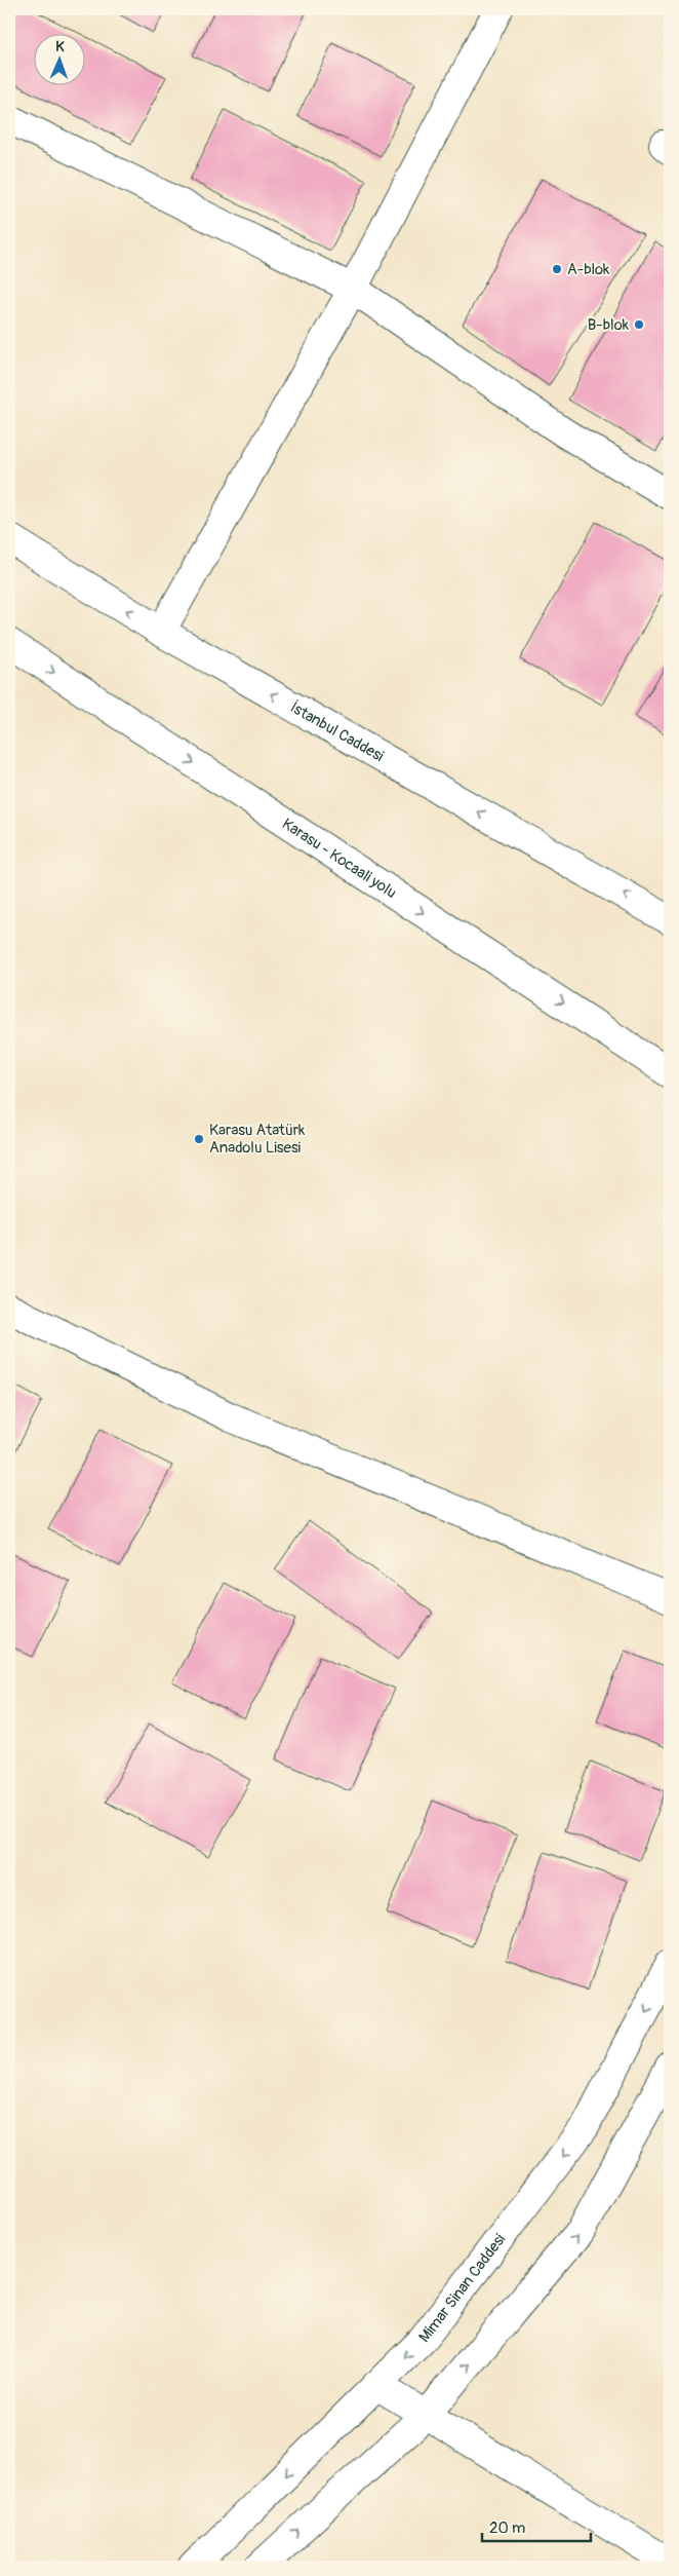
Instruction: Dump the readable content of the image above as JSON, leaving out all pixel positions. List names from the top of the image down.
{
  "streets": {
    "main road": ["İstanbul Caddesi", "Karasu - Kocaali yolu", "Mimar Sinan Caddesi"]
  },
  "one_way": ["İstanbul Caddesi", "Karasu - Kocaali yolu"],
  "places": ["A-blok", "B-blok", "Karasu Atatürk Anadolu Lisesi"],
  "scale_bar": "20 m",
  "north": "top"
}
